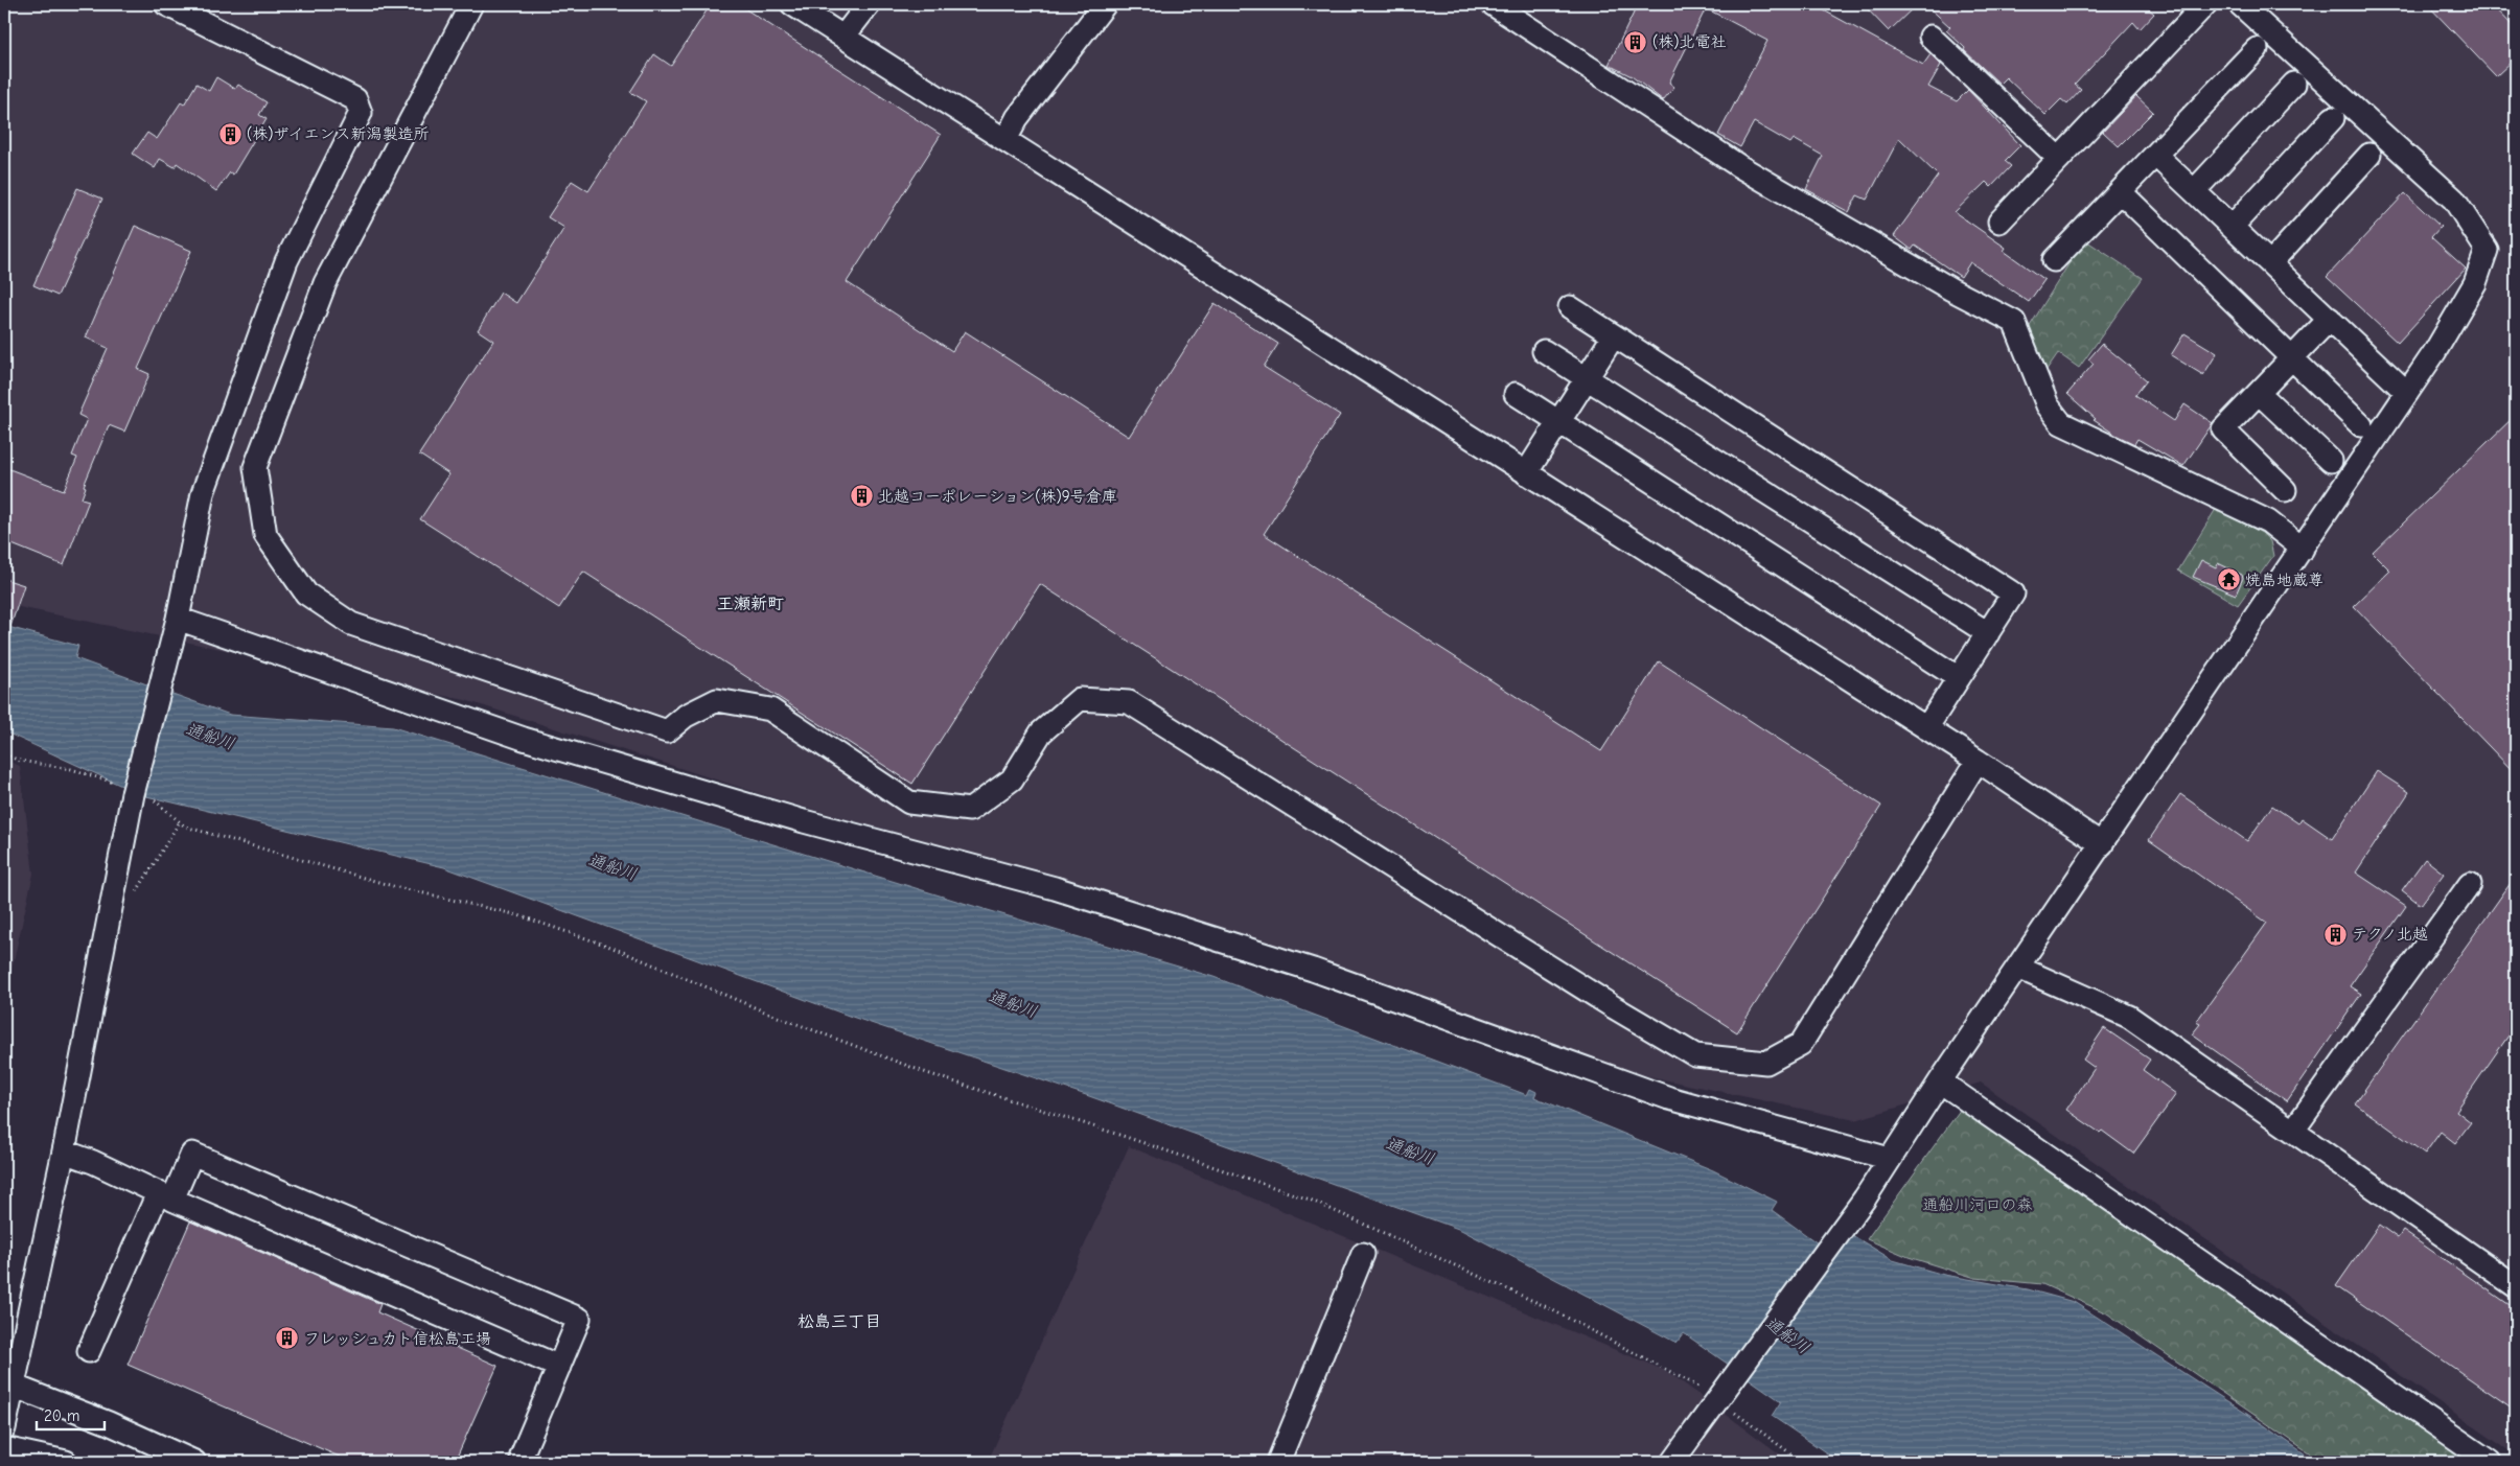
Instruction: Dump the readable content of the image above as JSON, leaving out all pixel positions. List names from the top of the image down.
{
  "districts": ["王瀬新町", "松島三丁目"],
  "water": ["通船川"],
  "parks": ["通船川河口の森"],
  "places": {
    "building": [
      "(株)北電社",
      "(株)ザイエンス新潟製造所",
      "北越コーポレーション(株)9号倉庫",
      "テクノ北越",
      "フレッシュカト信松島工場"
    ],
    "temple": ["焼島地蔵尊"]
  },
  "scale_bar": "20 m"
}
